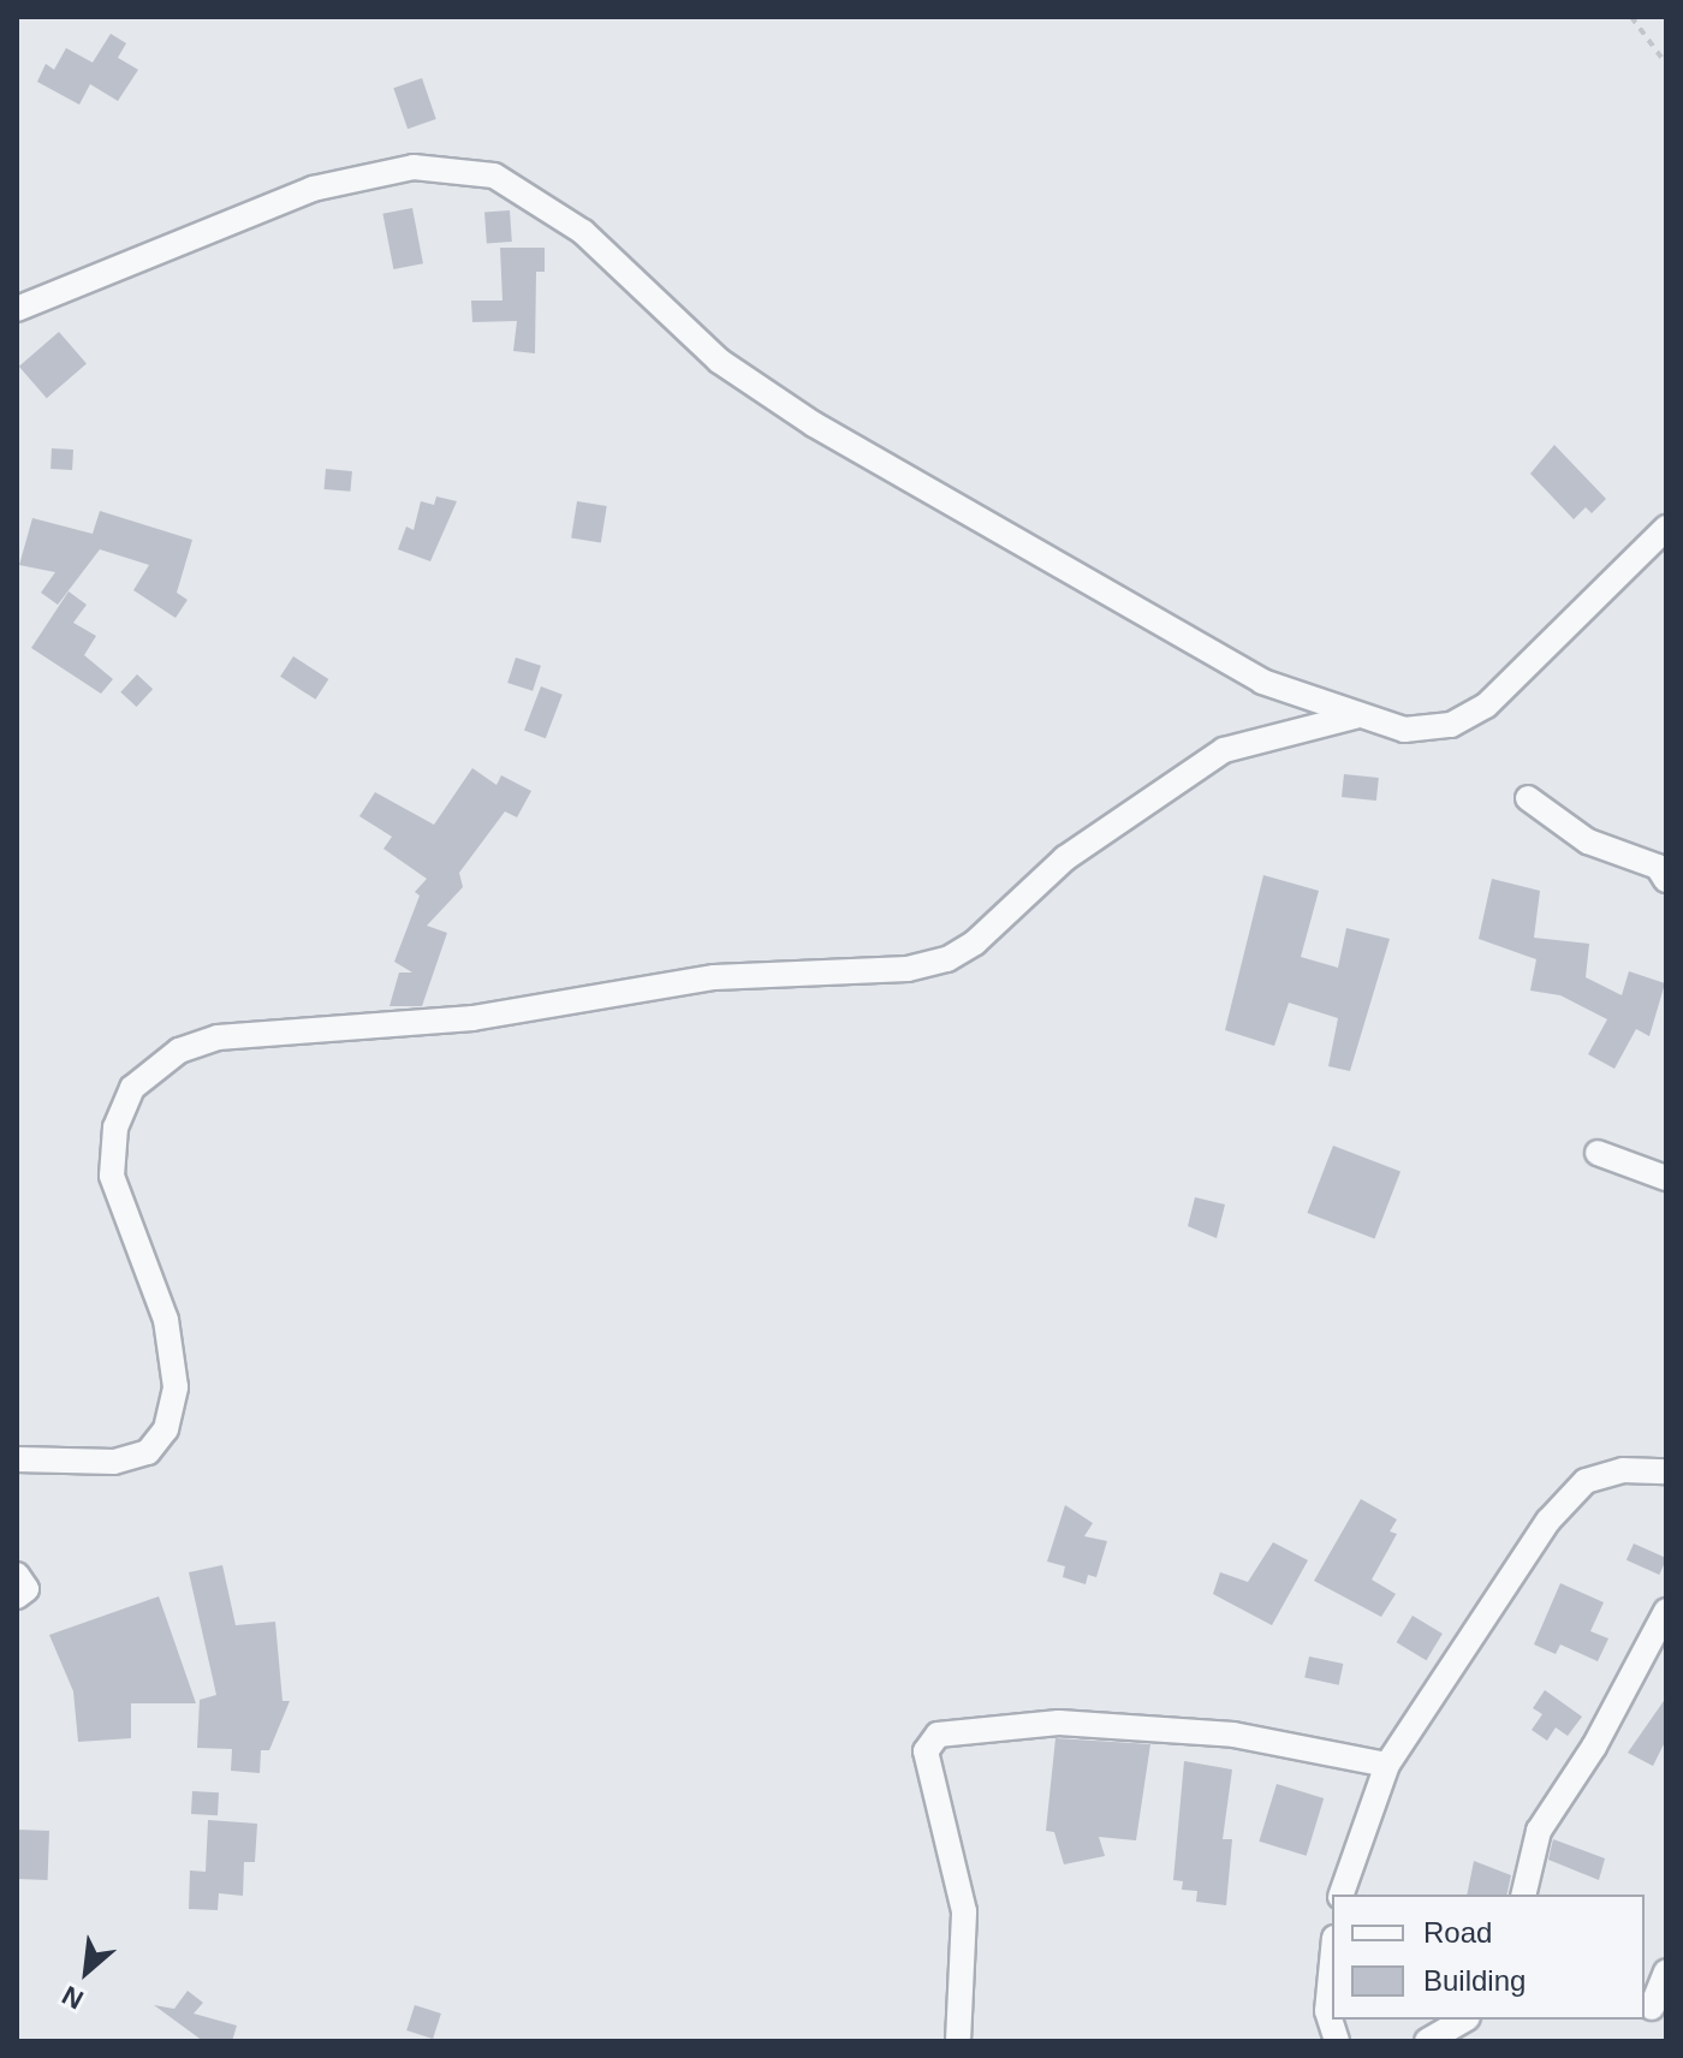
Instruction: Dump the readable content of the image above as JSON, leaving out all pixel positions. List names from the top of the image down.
{
  "legend": ["Road", "Building"],
  "north": "bottom left"
}
